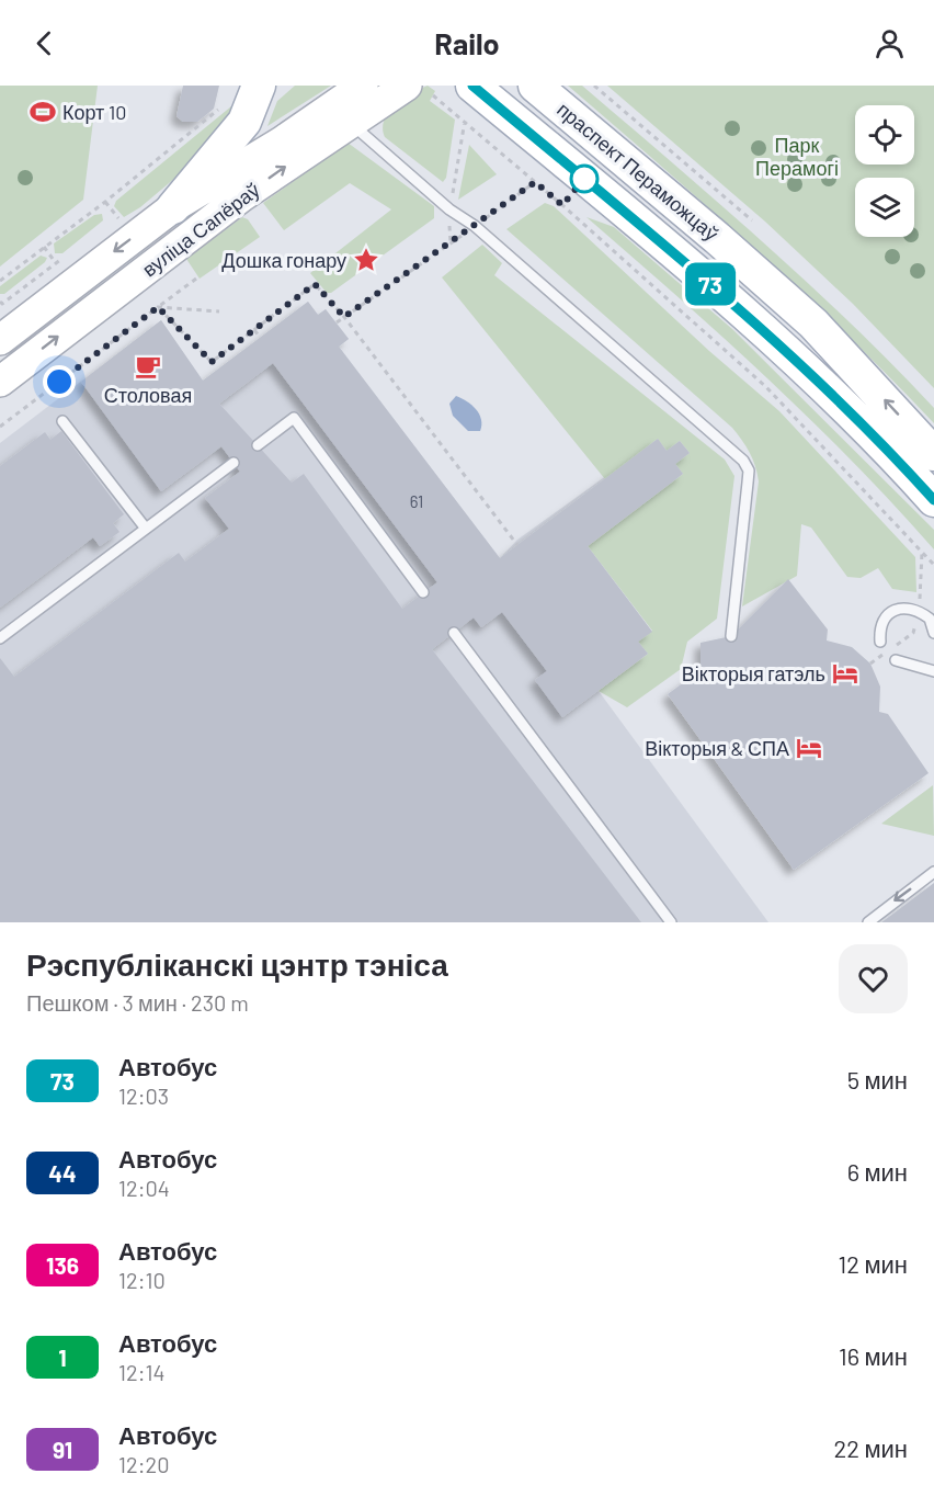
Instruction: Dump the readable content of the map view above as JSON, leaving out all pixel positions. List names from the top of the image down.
{
  "streets": {
    "main road": ["праспект Пераможцаў", "вуліца Сапёраў"]
  },
  "parks": ["Парк Перамогі"],
  "places": {
    "sports": ["Корт 10"],
    "place": ["Дошка гонару"],
    "cafe": ["Столовая"],
    "hotel": ["Вікторыя гатэль", "Вікторыя & СПА"]
  },
  "lines": ["bus line 73"],
  "house_numbers": ["61"],
  "page": {
    "header": "Railo",
    "on_map": "73",
    "heading": ["Рэспубліканскі цэнтр тэніса", "Пешком · 3 мин · 230 m"],
    "list": [
      {
        "mark": "73",
        "name": "Автобус",
        "note": "12:03",
        "value": "5 мин"
      },
      {
        "mark": "44",
        "name": "Автобус",
        "note": "12:04",
        "value": "6 мин"
      },
      {
        "mark": "136",
        "name": "Автобус",
        "note": "12:10",
        "value": "12 мин"
      },
      {
        "mark": "1",
        "name": "Автобус",
        "note": "12:14",
        "value": "16 мин"
      },
      {
        "mark": "91",
        "name": "Автобус",
        "note": "12:20",
        "value": "22 мин"
      }
    ]
  }
}
